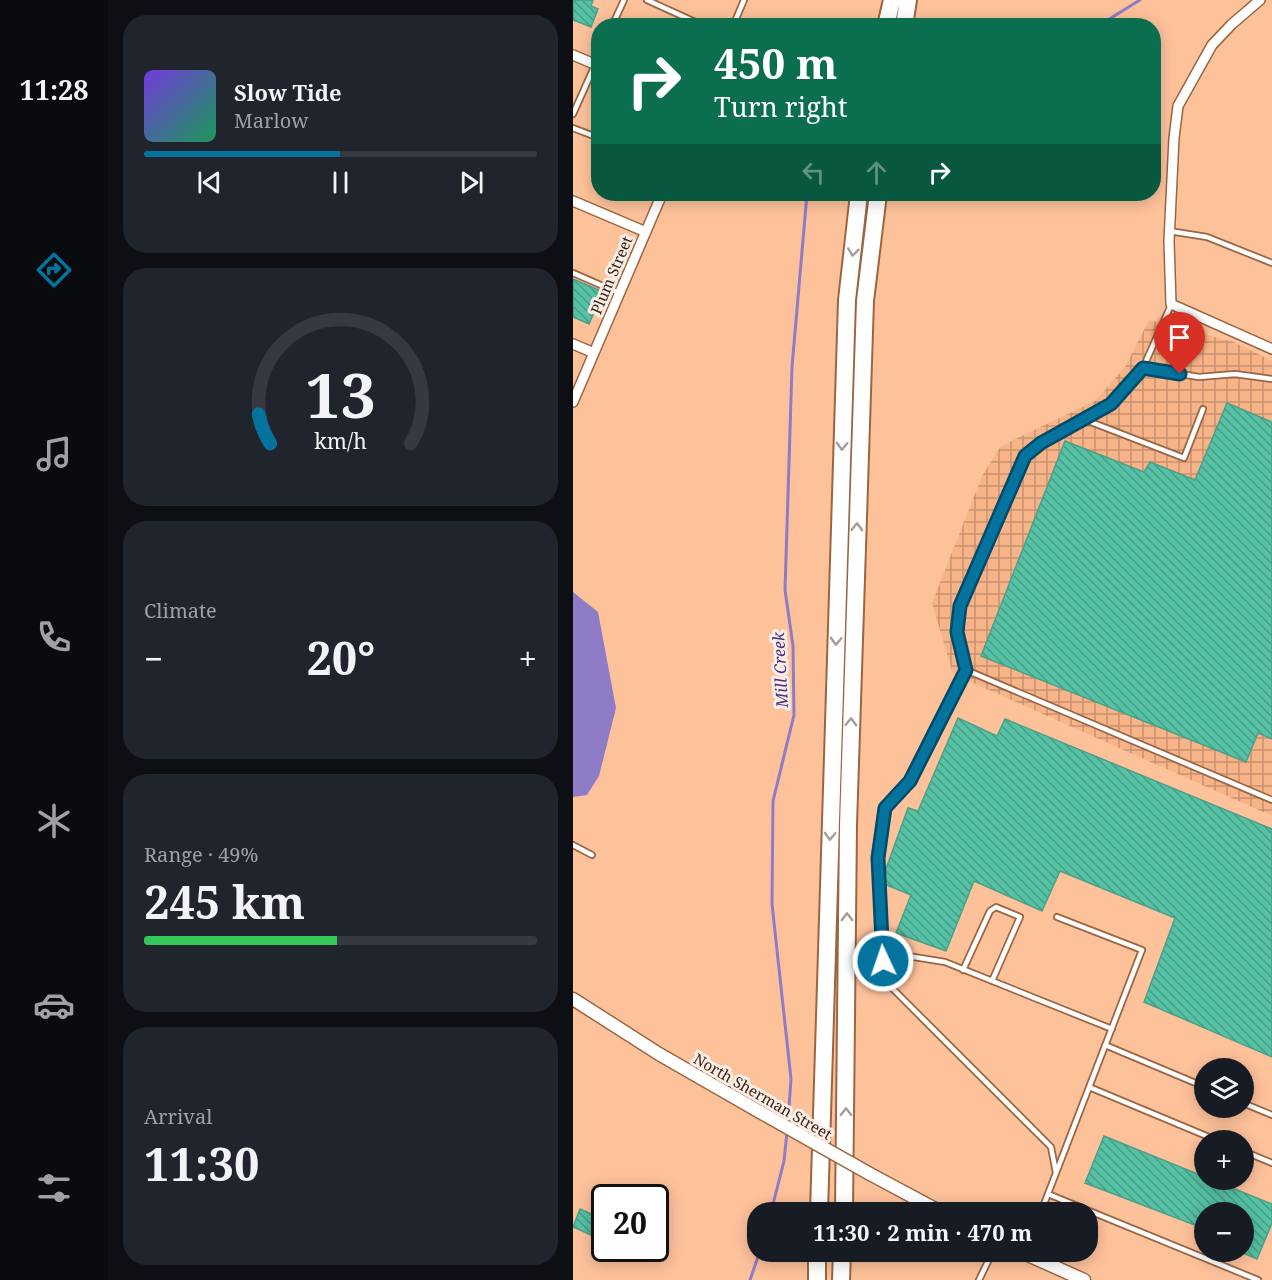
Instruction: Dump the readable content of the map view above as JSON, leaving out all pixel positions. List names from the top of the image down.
{
  "streets": {
    "main road": ["North Sherman Street"],
    "street": ["Plum Street"]
  },
  "water": ["Mill Creek"],
  "page": {
    "tabs": "11:28",
    "turn": ["450 m", "Turn right"],
    "song": ["Slow Tide", "Marlow"],
    "tile": [
      "Climate",
      ["Range · 49%", "245 km"],
      ["Arrival", "11:30"]
    ],
    "heat": ["−", "20°", "+"],
    "map_buttons": ["+", "−"],
    "limit": "20",
    "trip": "11:30 · 2 min · 470 m",
    "gauge": ["13", "km/h"]
  }
}
